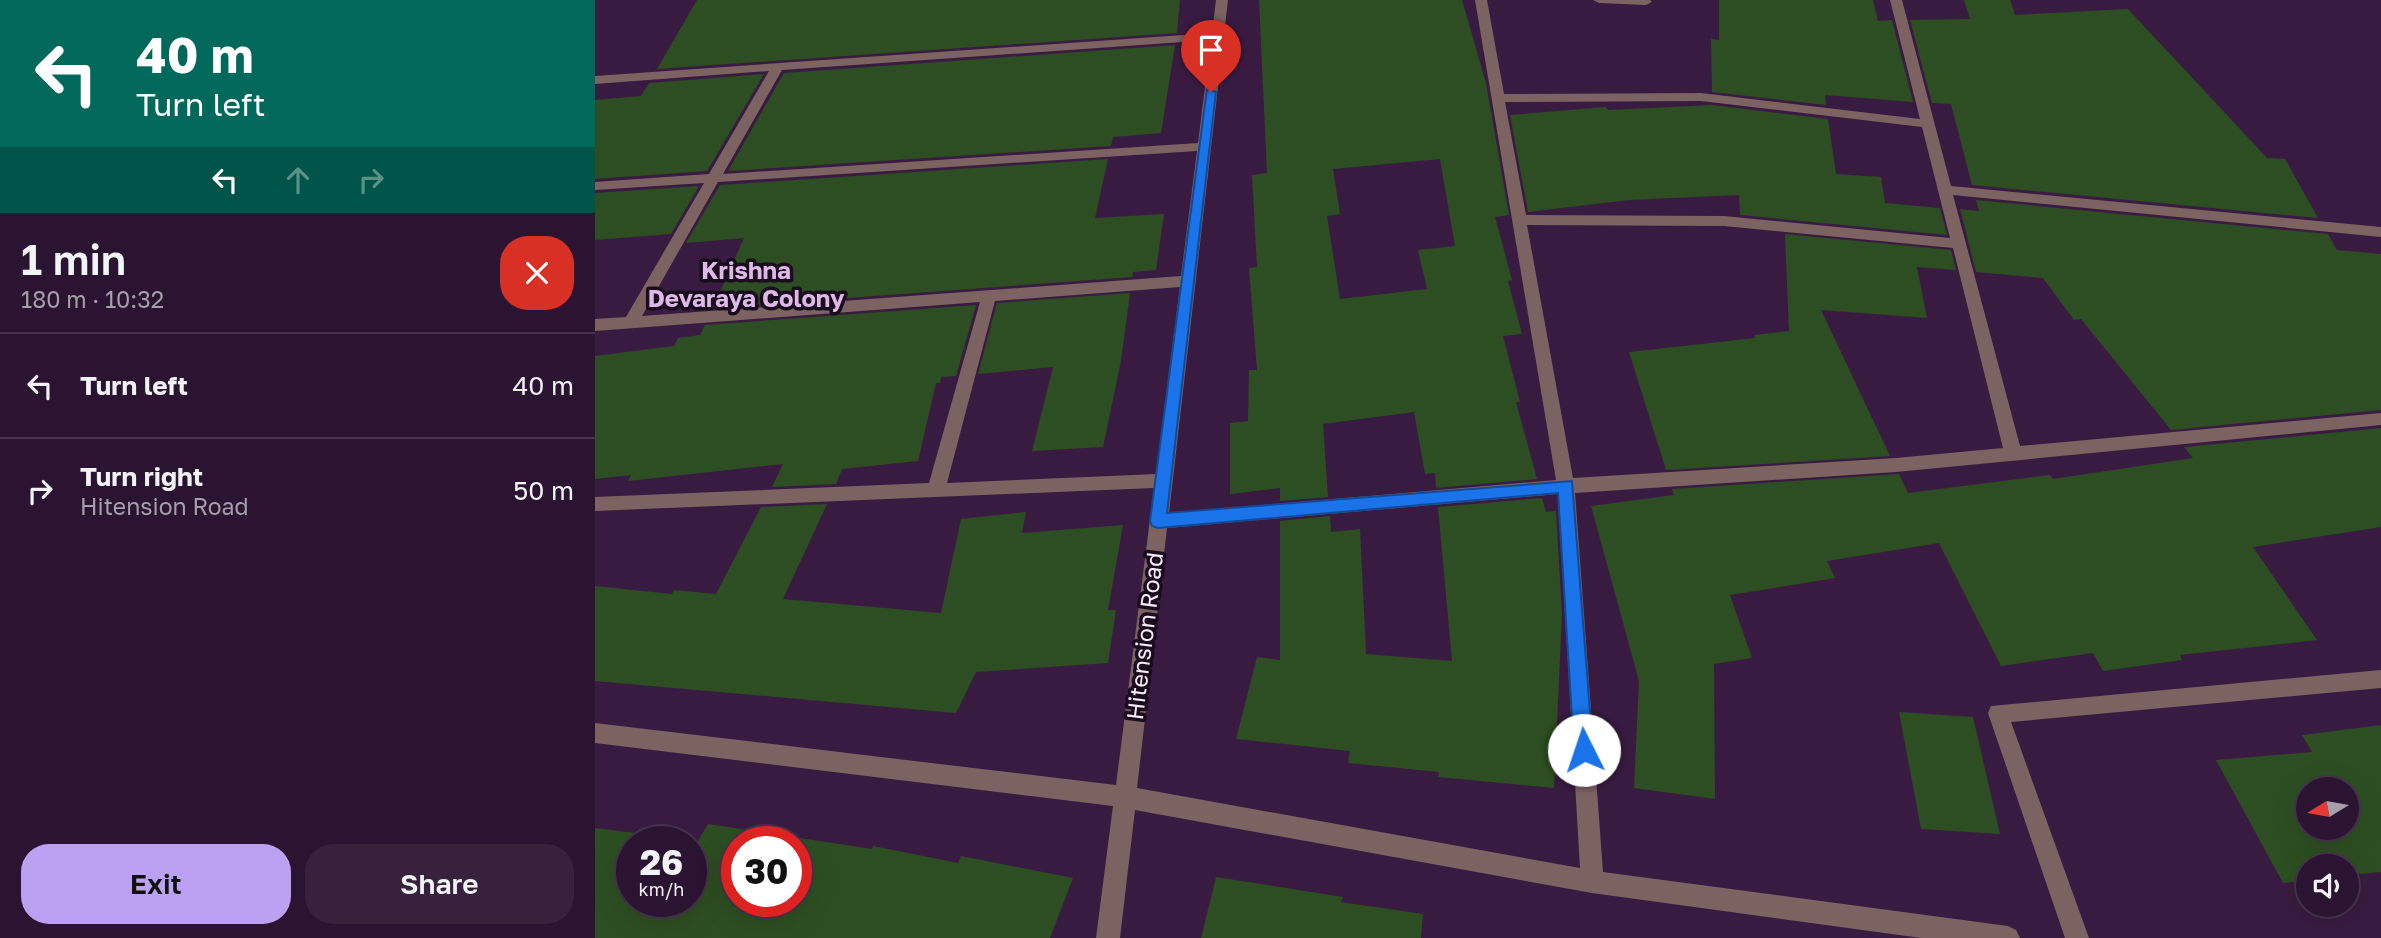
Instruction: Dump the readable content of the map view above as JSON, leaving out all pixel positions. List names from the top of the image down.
{
  "streets": {
    "street": ["Hitension Road"]
  },
  "districts": ["Krishna Devaraya Colony"],
  "north": "left",
  "page": {
    "turn": ["40 m", "Turn left"],
    "heading": ["1 min", "180 m · 10:32"],
    "list": [
      {
        "name": "Turn left",
        "value": "40 m"
      },
      {
        "name": "Turn right",
        "note": "Hitension Road",
        "value": "50 m"
      }
    ],
    "speed": "26 km/h",
    "limit": "30",
    "buttons": ["Exit", "Share"]
  }
}
